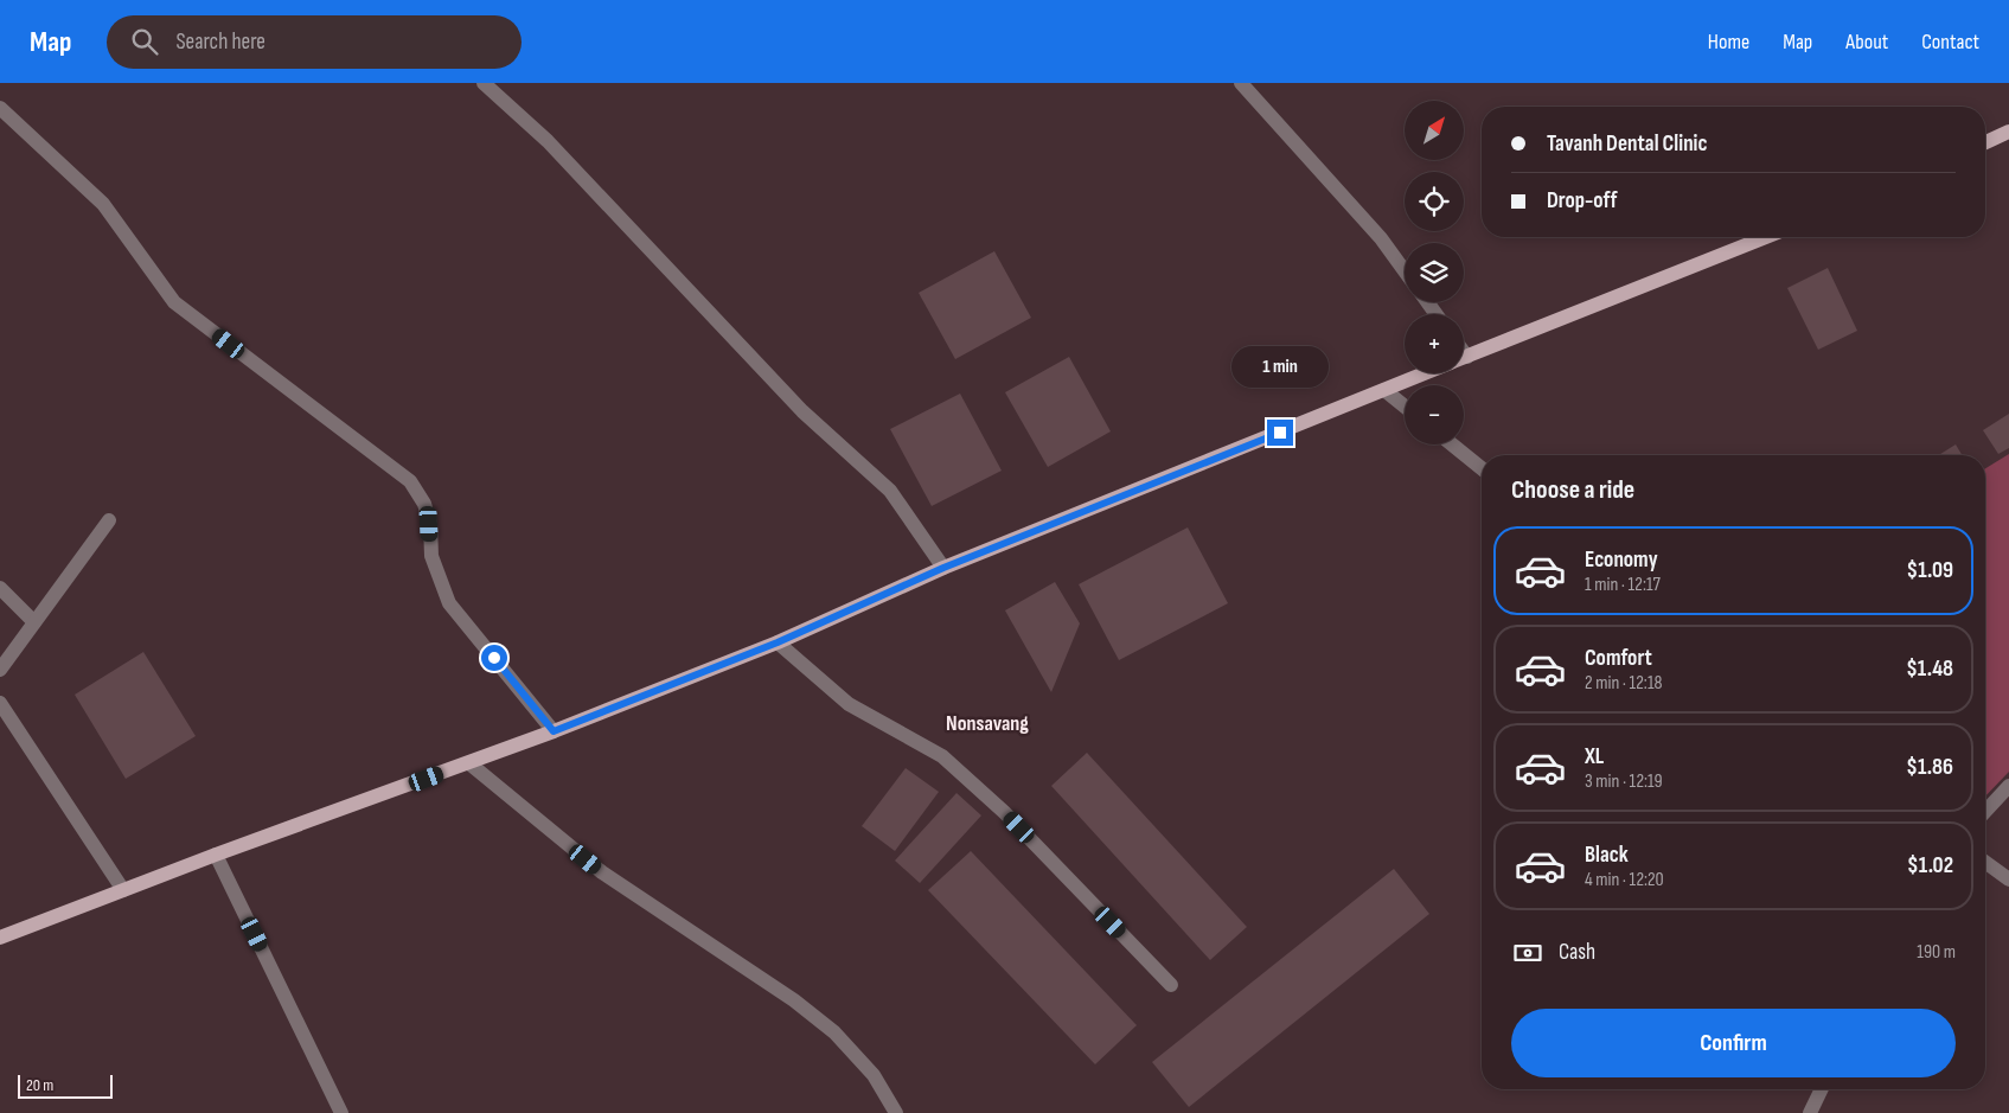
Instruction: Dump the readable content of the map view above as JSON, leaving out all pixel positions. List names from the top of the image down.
{
  "districts": ["Nonsavang"],
  "scale_bar": "20 m",
  "north": "top right",
  "page": {
    "header": "Map",
    "search": "Search here",
    "nav": [
      "Home",
      "Map",
      "About",
      "Contact"
    ],
    "map_buttons": ["+", "−"],
    "banner": ["Tavanh Dental Clinic", "Drop-off"],
    "bubble": "1 min",
    "heading": "Choose a ride",
    "list": [
      {
        "name": "Economy",
        "note": "1 min · 12:17",
        "value": "$1.09"
      },
      {
        "name": "Comfort",
        "note": "2 min · 12:18",
        "value": "$1.48"
      },
      {
        "name": "XL",
        "note": "3 min · 12:19",
        "value": "$1.86"
      },
      {
        "name": "Black",
        "note": "4 min · 12:20",
        "value": "$1.02"
      }
    ],
    "pay": ["Cash", "190 m"],
    "buttons": "Confirm",
    "scale": "20 m"
  }
}
